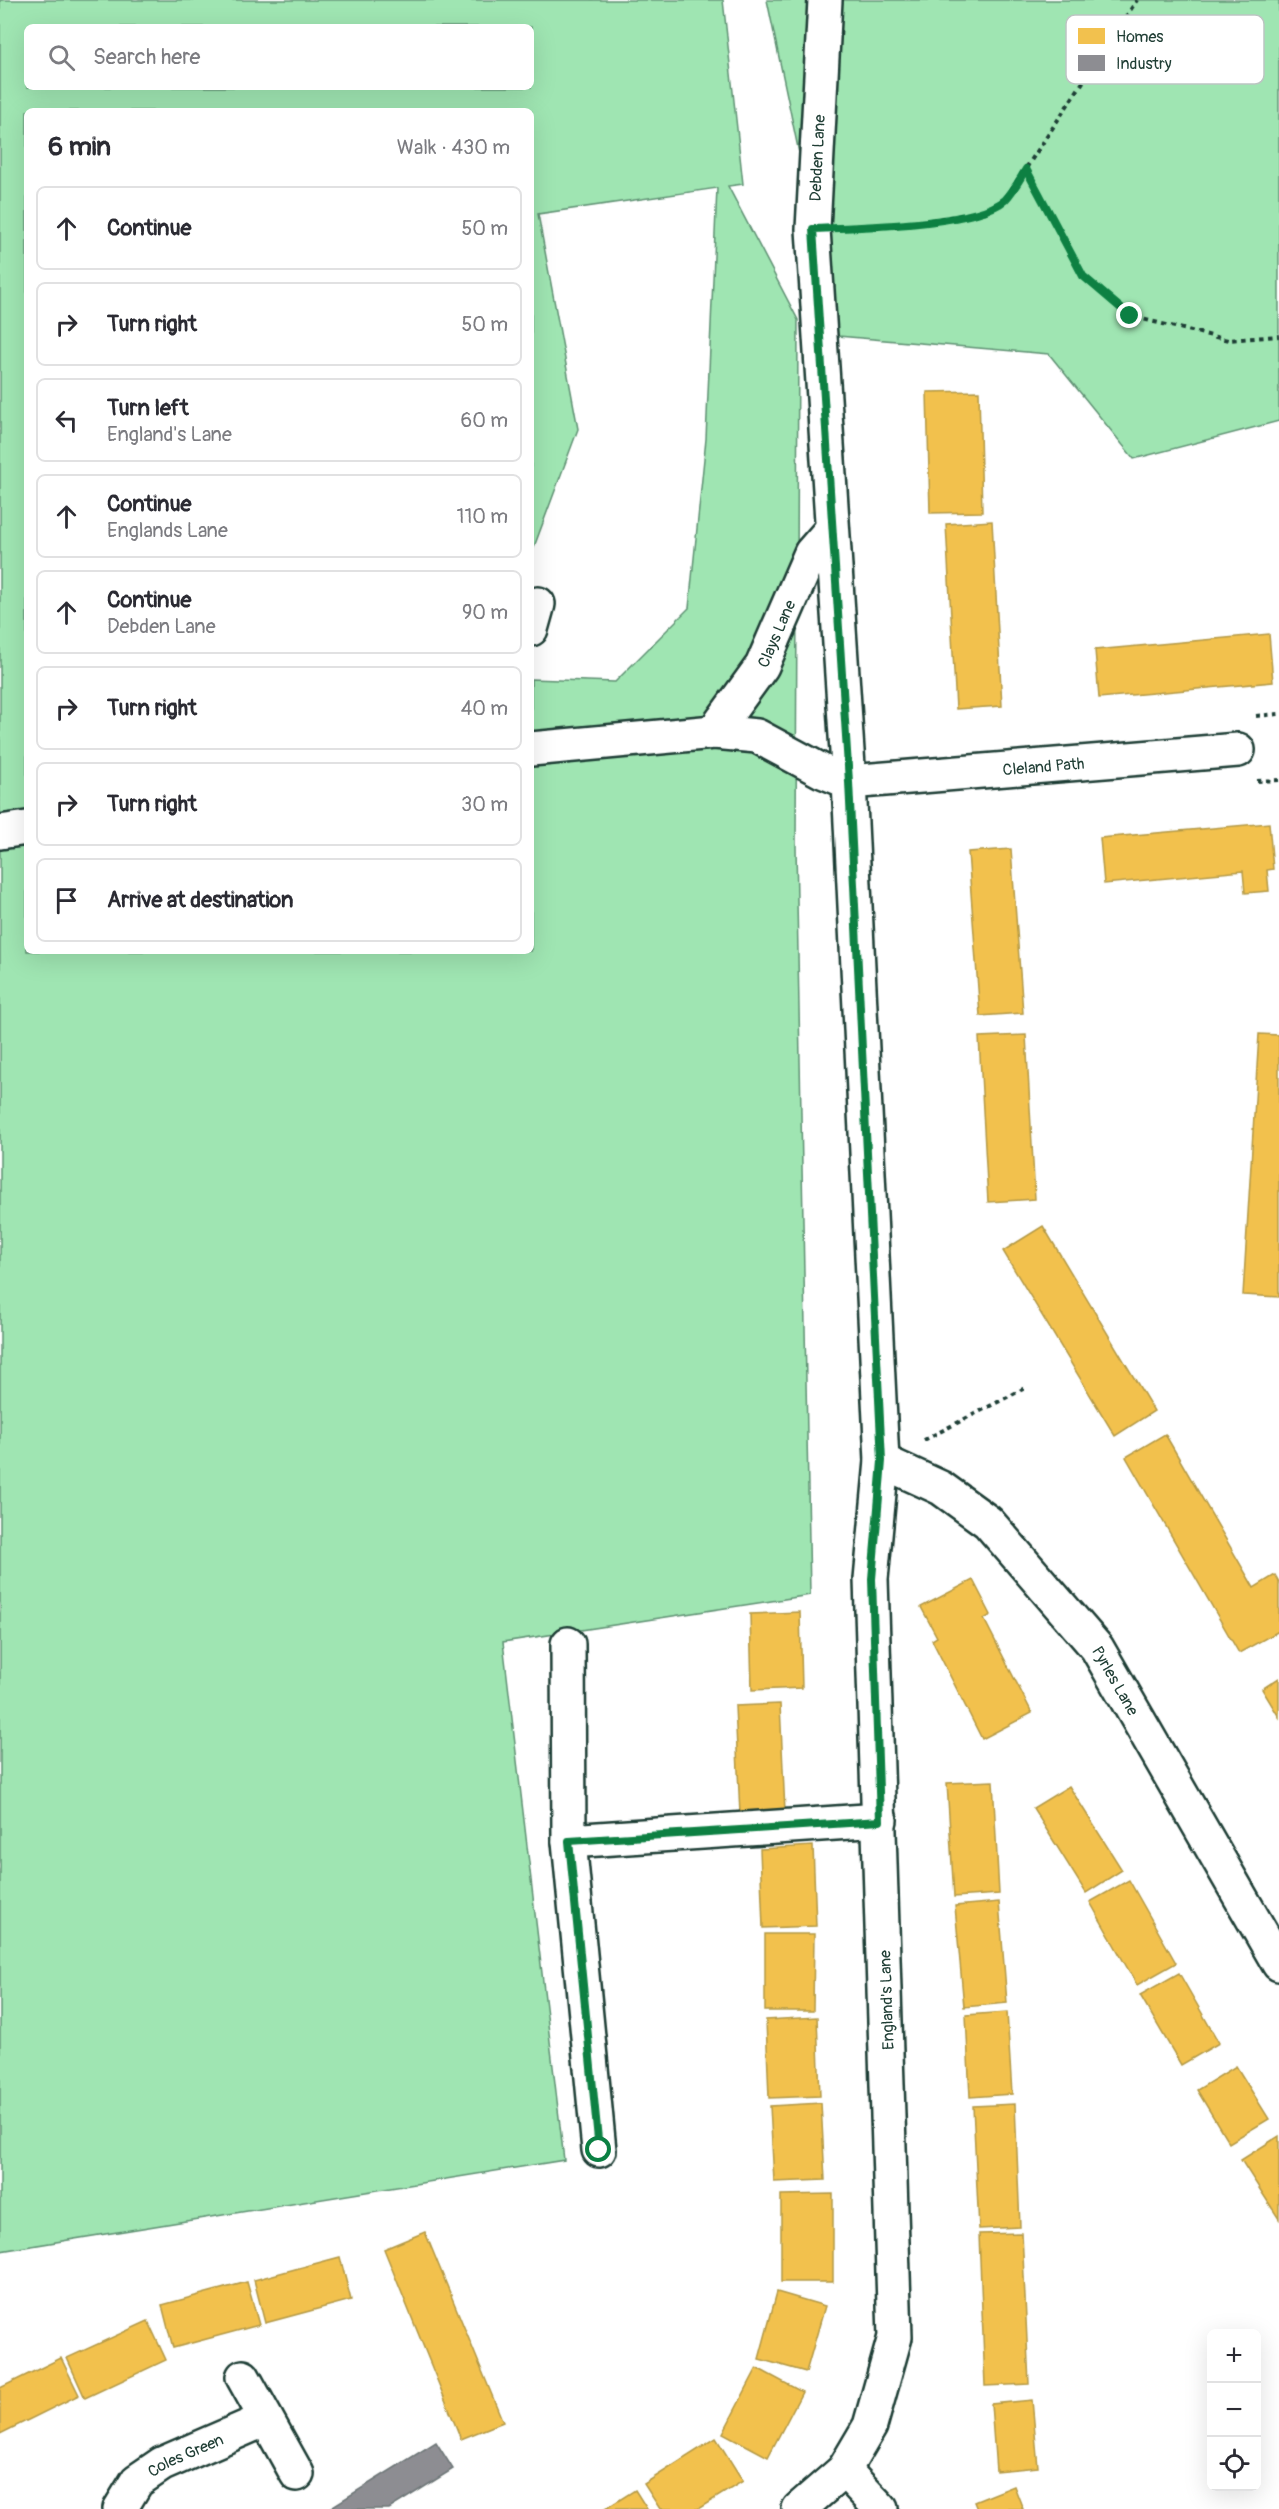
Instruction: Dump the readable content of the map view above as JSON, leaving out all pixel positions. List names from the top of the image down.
{
  "streets": {
    "street": [
      "Debden Lane",
      "Clays Lane",
      "Cleland Path",
      "Pyrles Lane",
      "England's Lane",
      "Coles Green"
    ]
  },
  "crossings": [
    ["Debden Lane", "Clays Lane"],
    ["Debden Lane", "Cleland Path"],
    ["Debden Lane", "Pyrles Lane"],
    ["Debden Lane", "England's Lane"],
    ["Pyrles Lane", "England's Lane"]
  ],
  "legend": ["Homes", "Industry"],
  "page": {
    "search": "Search here",
    "heading": ["6 min", "Walk · 430 m"],
    "list": [
      ["Continue", "50 m"],
      ["Turn right", "50 m"],
      ["Turn left", "England's Lane", "60 m"],
      ["Continue", "Englands Lane", "110 m"],
      ["Continue", "Debden Lane", "90 m"],
      ["Turn right", "40 m"],
      ["Turn right", "30 m"],
      "Arrive at destination"
    ],
    "map_buttons": ["+", "−"]
  }
}
